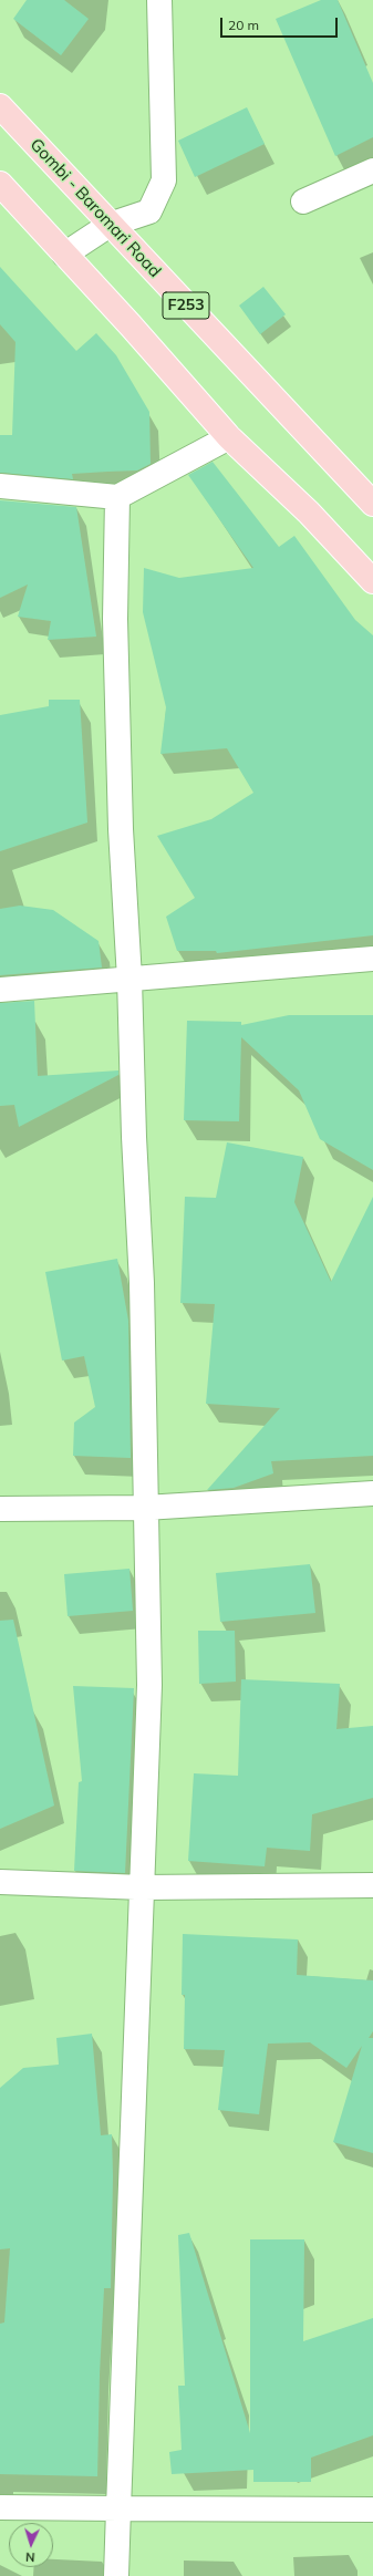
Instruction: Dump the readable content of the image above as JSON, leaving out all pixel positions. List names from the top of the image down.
{
  "streets": {
    "main road": ["Gombi - Baromari Road", "F253"]
  },
  "scale_bar": "20 m",
  "north": "bottom"
}
